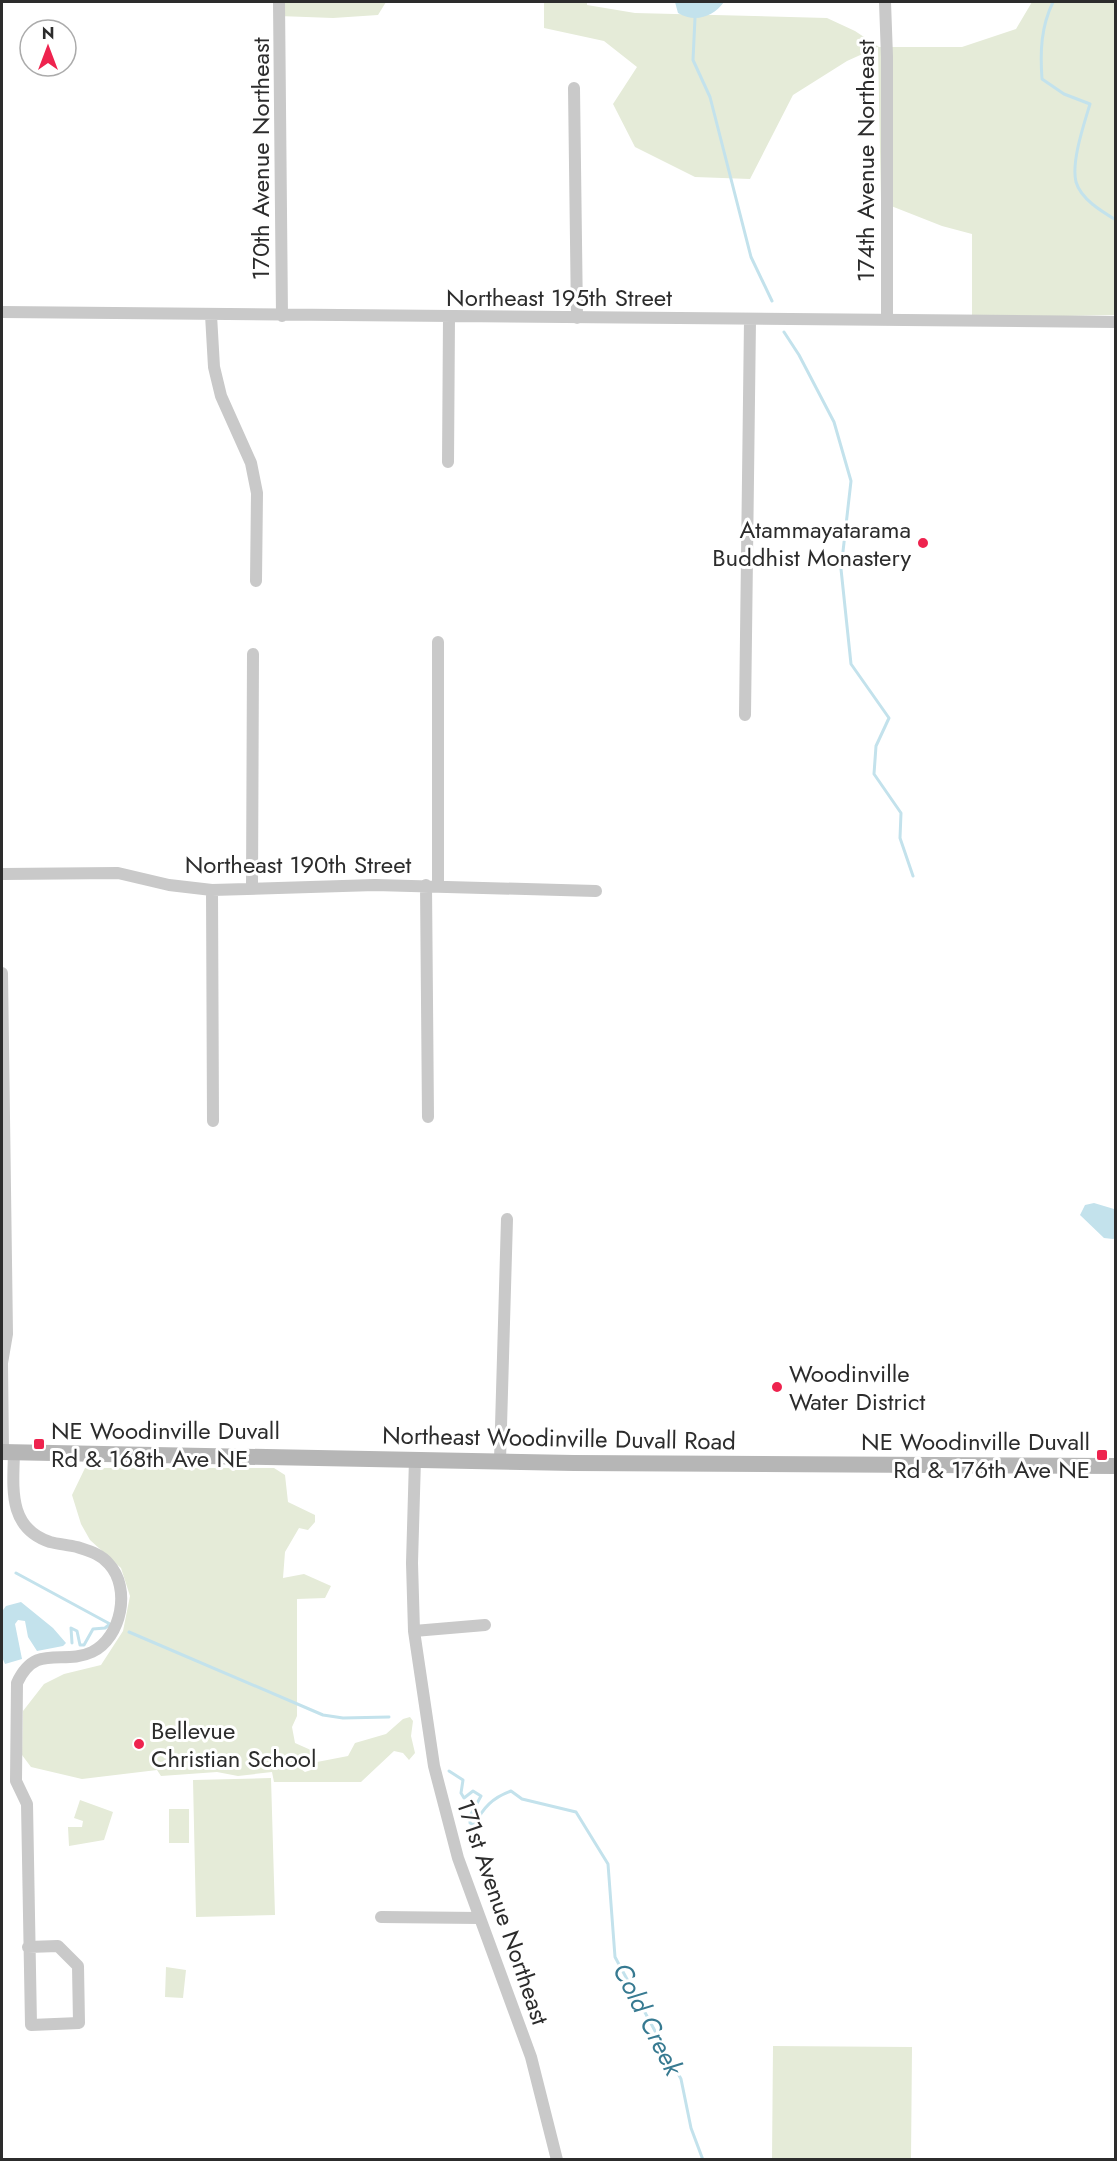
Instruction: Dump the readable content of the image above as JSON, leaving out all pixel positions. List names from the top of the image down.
{
  "streets": {
    "main road": ["Northeast Woodinville Duvall Road"],
    "street": [
      "170th Avenue Northeast",
      "174th Avenue Northeast",
      "Northeast 195th Street",
      "Northeast 190th Street",
      "171st Avenue Northeast"
    ]
  },
  "crossings": [
    ["170th Avenue Northeast", "Northeast 195th Street"],
    ["174th Avenue Northeast", "Northeast 195th Street"],
    ["Northeast Woodinville Duvall Road", "171st Avenue Northeast"]
  ],
  "water": ["Cold Creek"],
  "places": {
    "other": ["Atammayatarama Buddhist Monastery", "Woodinville Water District", "Bellevue Christian School"],
    "transit": ["NE Woodinville Duvall Rd & 168th Ave NE", "NE Woodinville Duvall Rd & 176th Ave NE"]
  },
  "north": "top"
}
